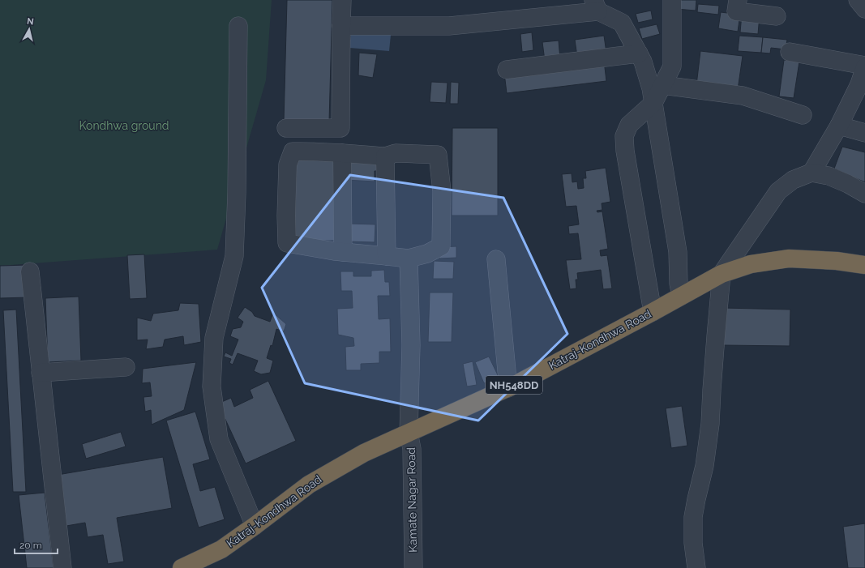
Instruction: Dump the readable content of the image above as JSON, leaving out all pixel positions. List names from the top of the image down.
{
  "streets": {
    "highway": ["Katraj-Kondhwa Road", "NH548DD"],
    "street": ["Kamate Nagar Road"]
  },
  "crossings": [
    ["Katraj-Kondhwa Road", "Kamate Nagar Road"]
  ],
  "parks": ["Kondhwa ground"],
  "scale_bar": "20 m",
  "north": "top"
}
